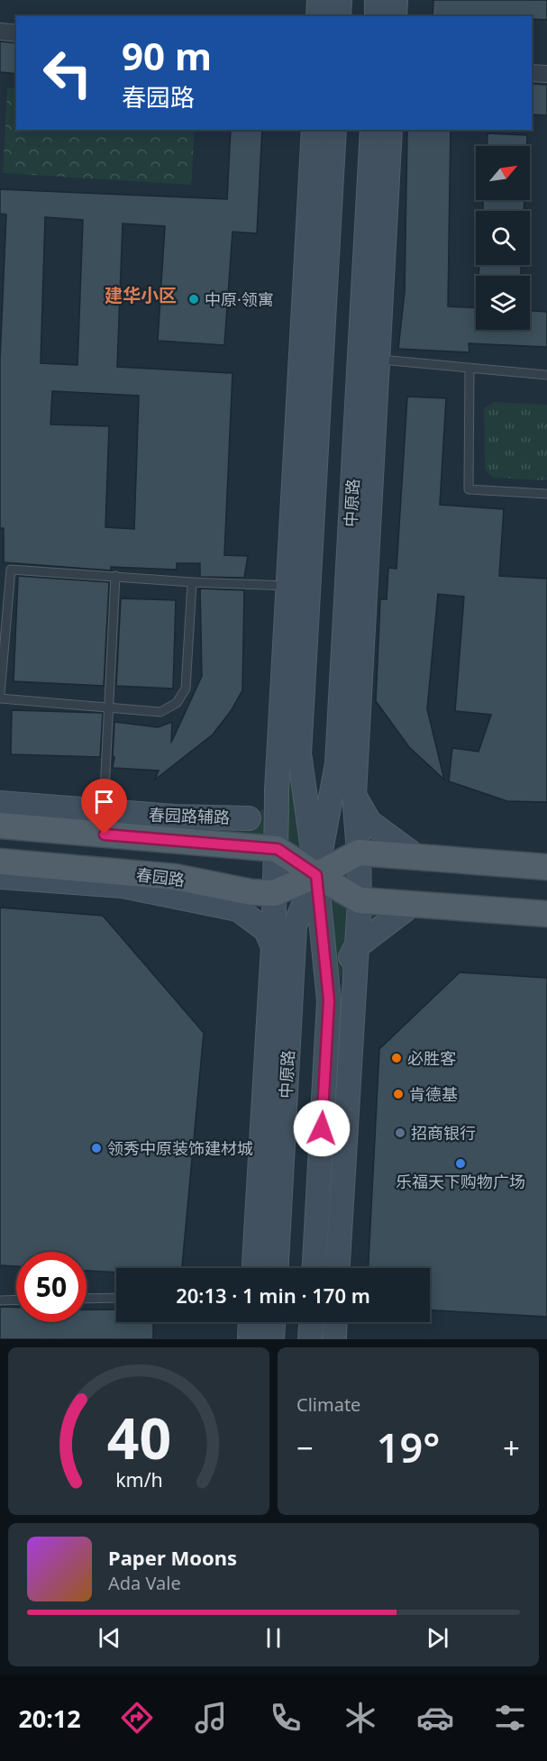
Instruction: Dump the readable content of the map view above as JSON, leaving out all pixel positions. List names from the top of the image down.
{
  "streets": {
    "main road": ["中原路", "春园路辅路", "春园路"]
  },
  "crossings": [
    ["中原路", "春园路"]
  ],
  "districts": ["建华小区"],
  "places": [
    "中原·领寓",
    "必胜客",
    "肯德基",
    "招商银行",
    "领秀中原装饰建材城",
    "乐福天下购物广场"
  ],
  "north": "top right",
  "page": {
    "turn": ["90 m", "春园路"],
    "limit": "50",
    "trip": "20:13 · 1 min · 170 m",
    "tile": "Climate",
    "heat": ["−", "19°", "+"],
    "song": ["Paper Moons", "Ada Vale"],
    "tabs": "20:12",
    "gauge": ["40", "km/h"]
  }
}
